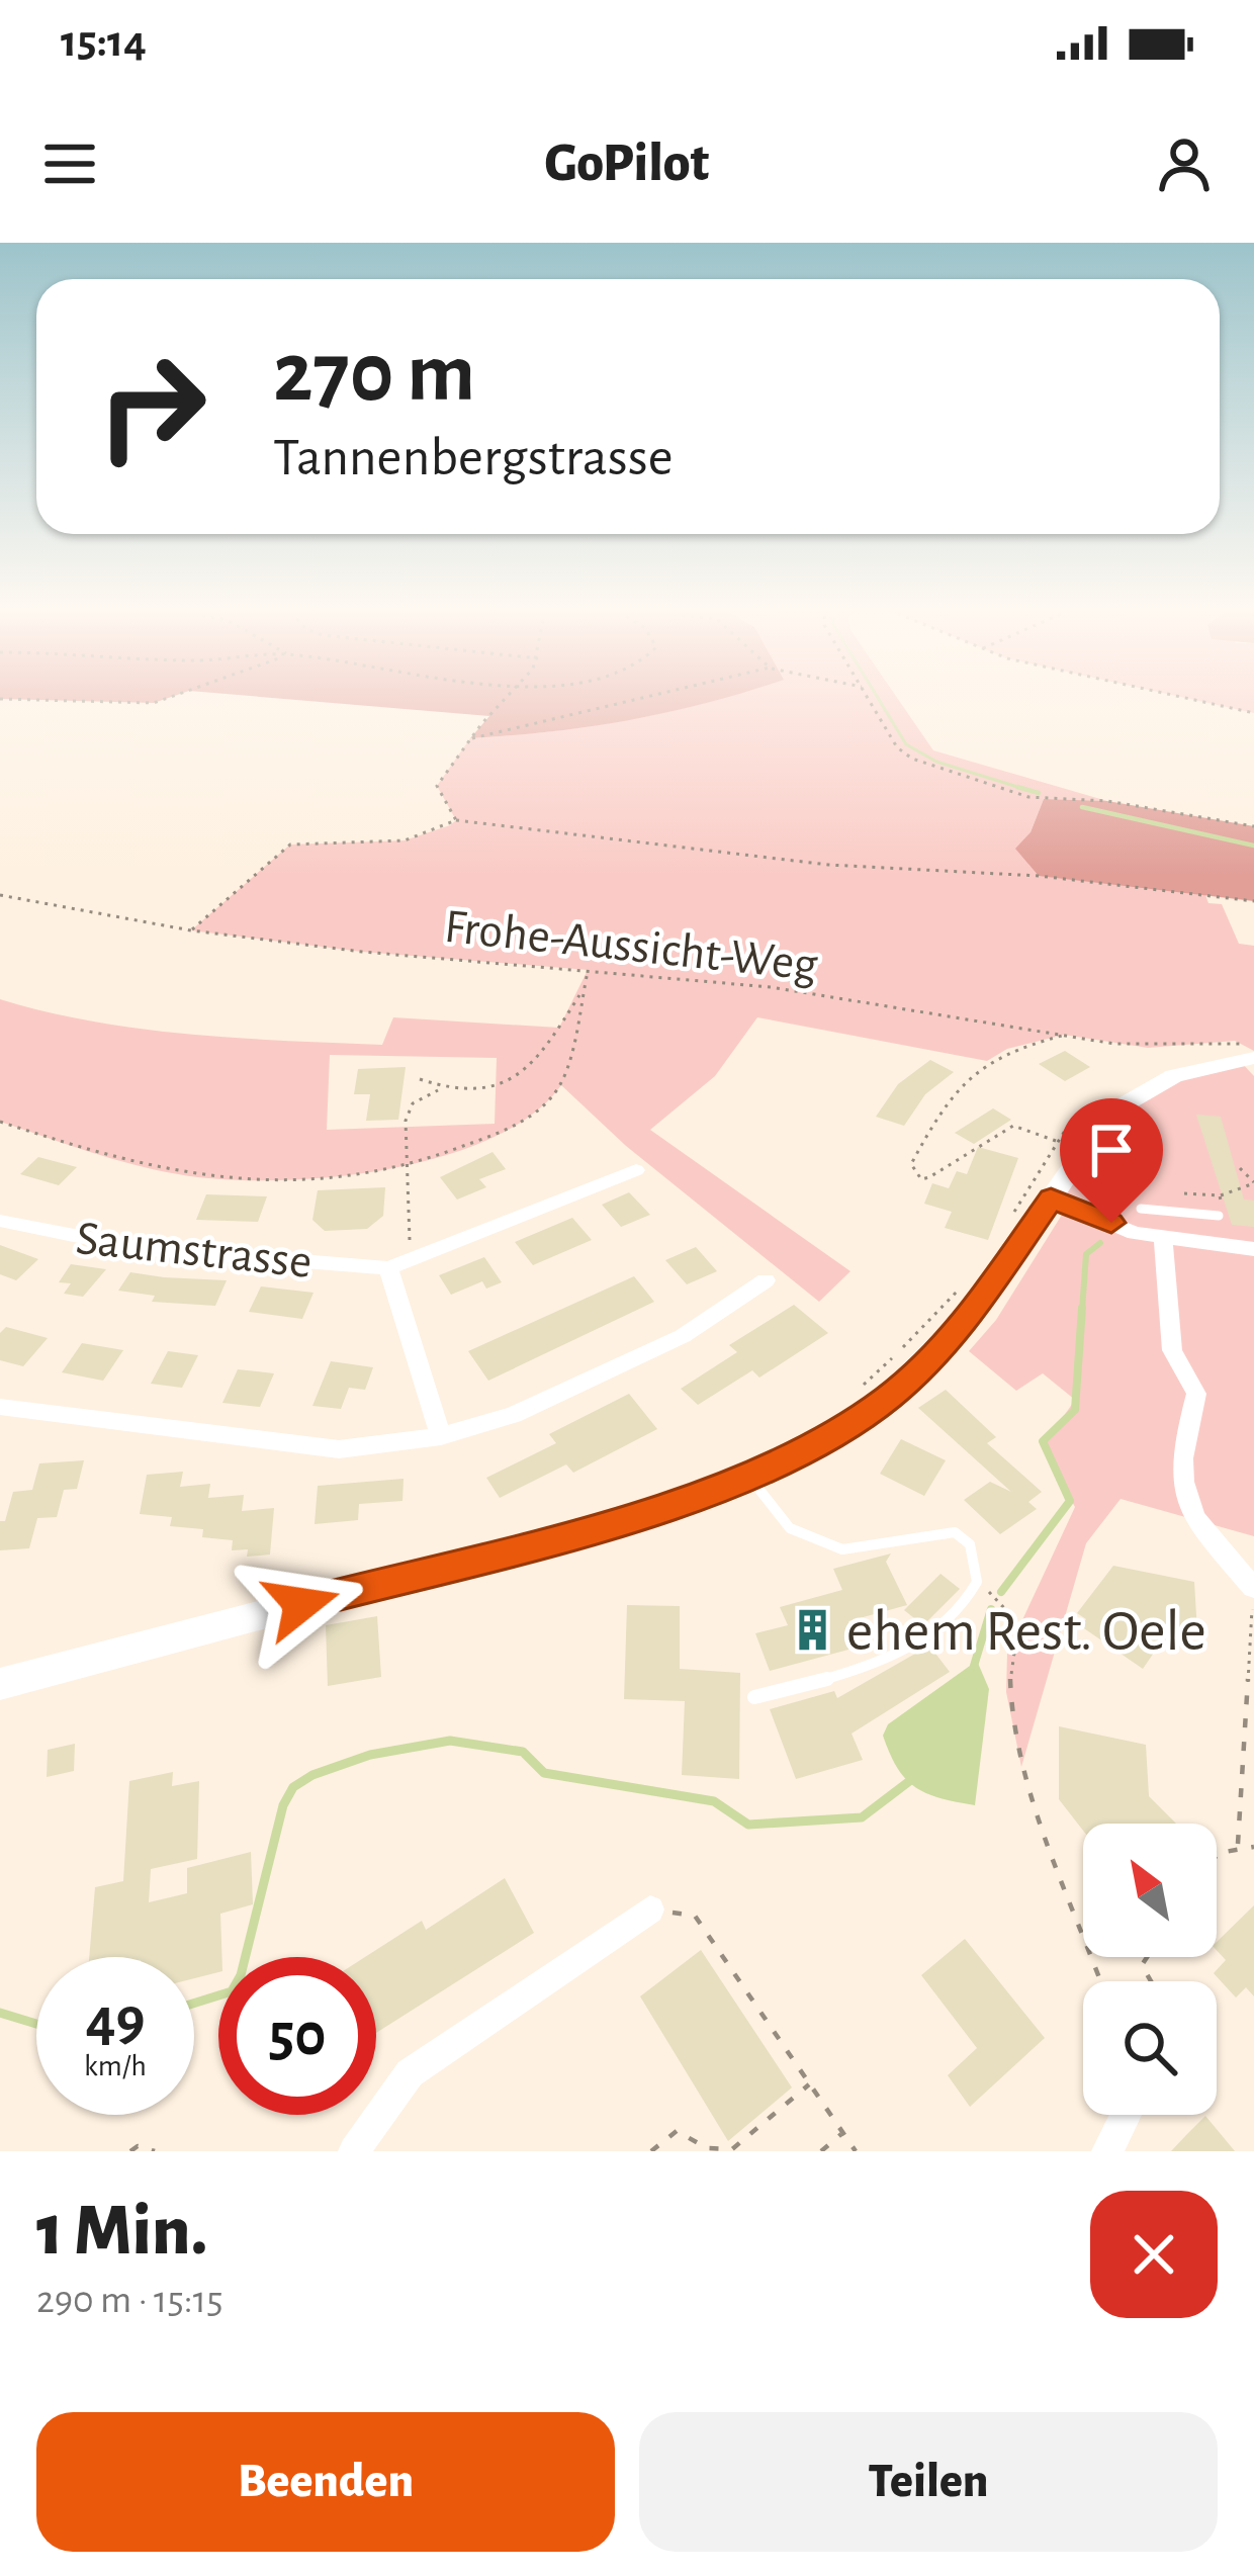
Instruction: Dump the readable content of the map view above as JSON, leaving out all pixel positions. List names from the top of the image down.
{
  "streets": {
    "street": ["Saumstrasse"],
    "path": ["Frohe-Aussicht-Weg"]
  },
  "places": {
    "building": ["ehem Rest. Oele"]
  },
  "north": "top left",
  "page": {
    "status": "15:14",
    "header": "GoPilot",
    "turn": ["270 m", "Tannenbergstrasse"],
    "speed": "49 km/h",
    "limit": "50",
    "heading": ["1 Min.", "290 m · 15:15"],
    "buttons": ["Beenden", "Teilen"]
  }
}
